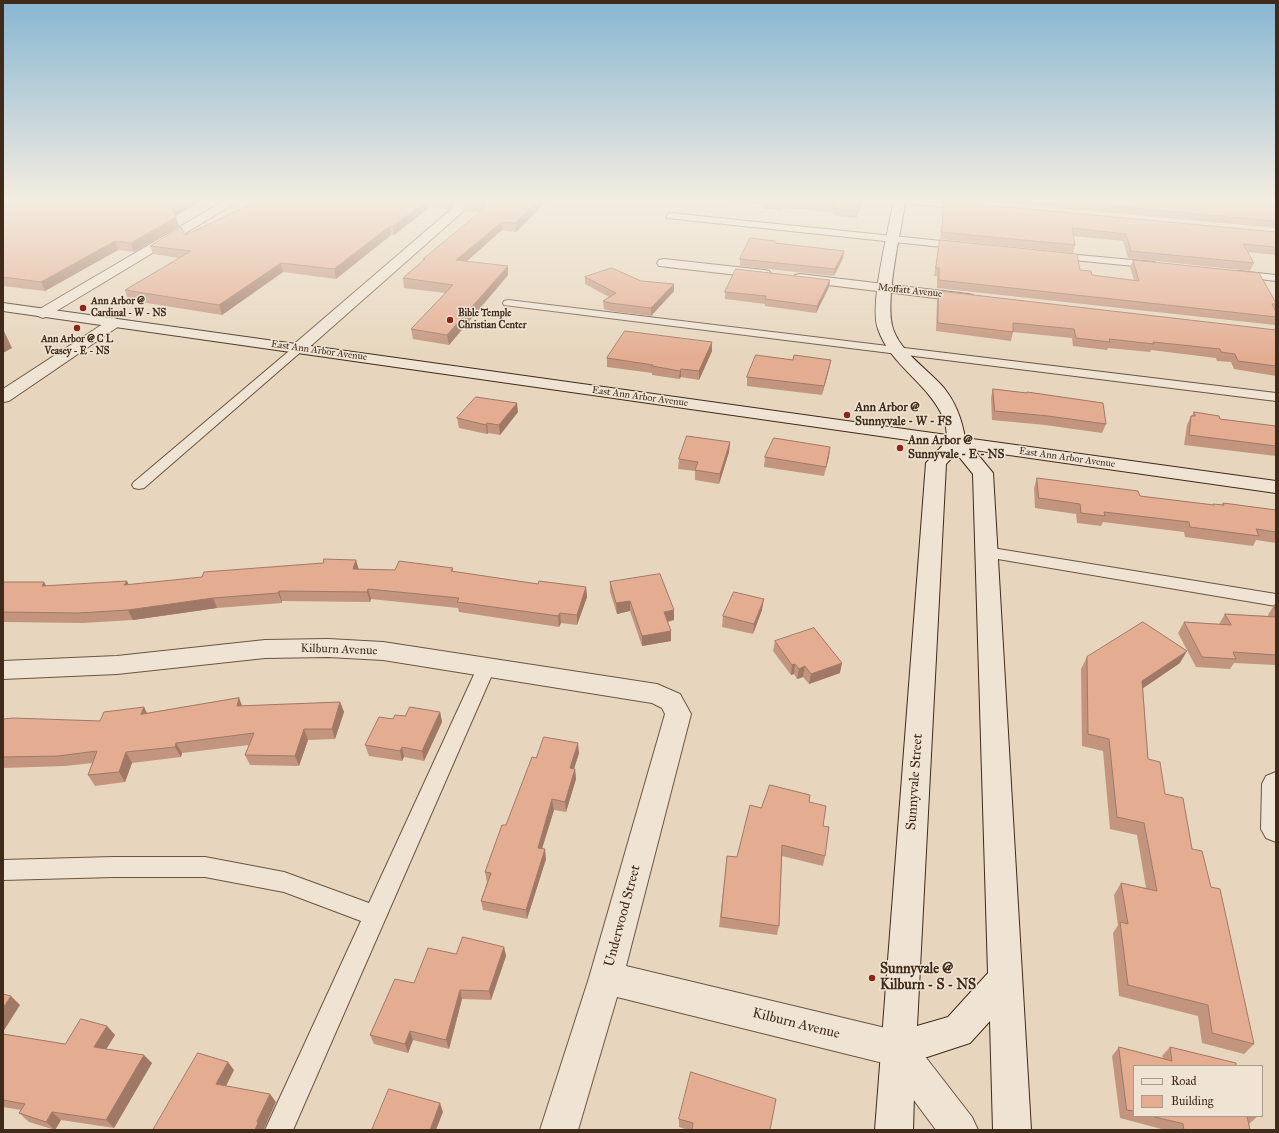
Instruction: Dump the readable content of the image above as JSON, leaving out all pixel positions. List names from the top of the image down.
{
  "streets": {
    "street": [
      "Moffatt Avenue",
      "East Ann Arbor Avenue",
      "Kilburn Avenue",
      "Sunnyvale Street",
      "Underwood Street"
    ]
  },
  "crossings": [
    ["East Ann Arbor Avenue", "Sunnyvale Street"],
    ["Kilburn Avenue", "Sunnyvale Street"],
    ["Kilburn Avenue", "Underwood Street"]
  ],
  "places": [
    "Ann Arbor @ Cardinal - W - NS",
    "Bible Temple Christian Center",
    "Ann Arbor @ C L Veasey - E - NS",
    "Ann Arbor @ Sunnyvale - W - FS",
    "Ann Arbor @ Sunnyvale - E - NS",
    "Sunnyvale @ Kilburn - S - NS"
  ],
  "legend": ["Road", "Building"]
}
